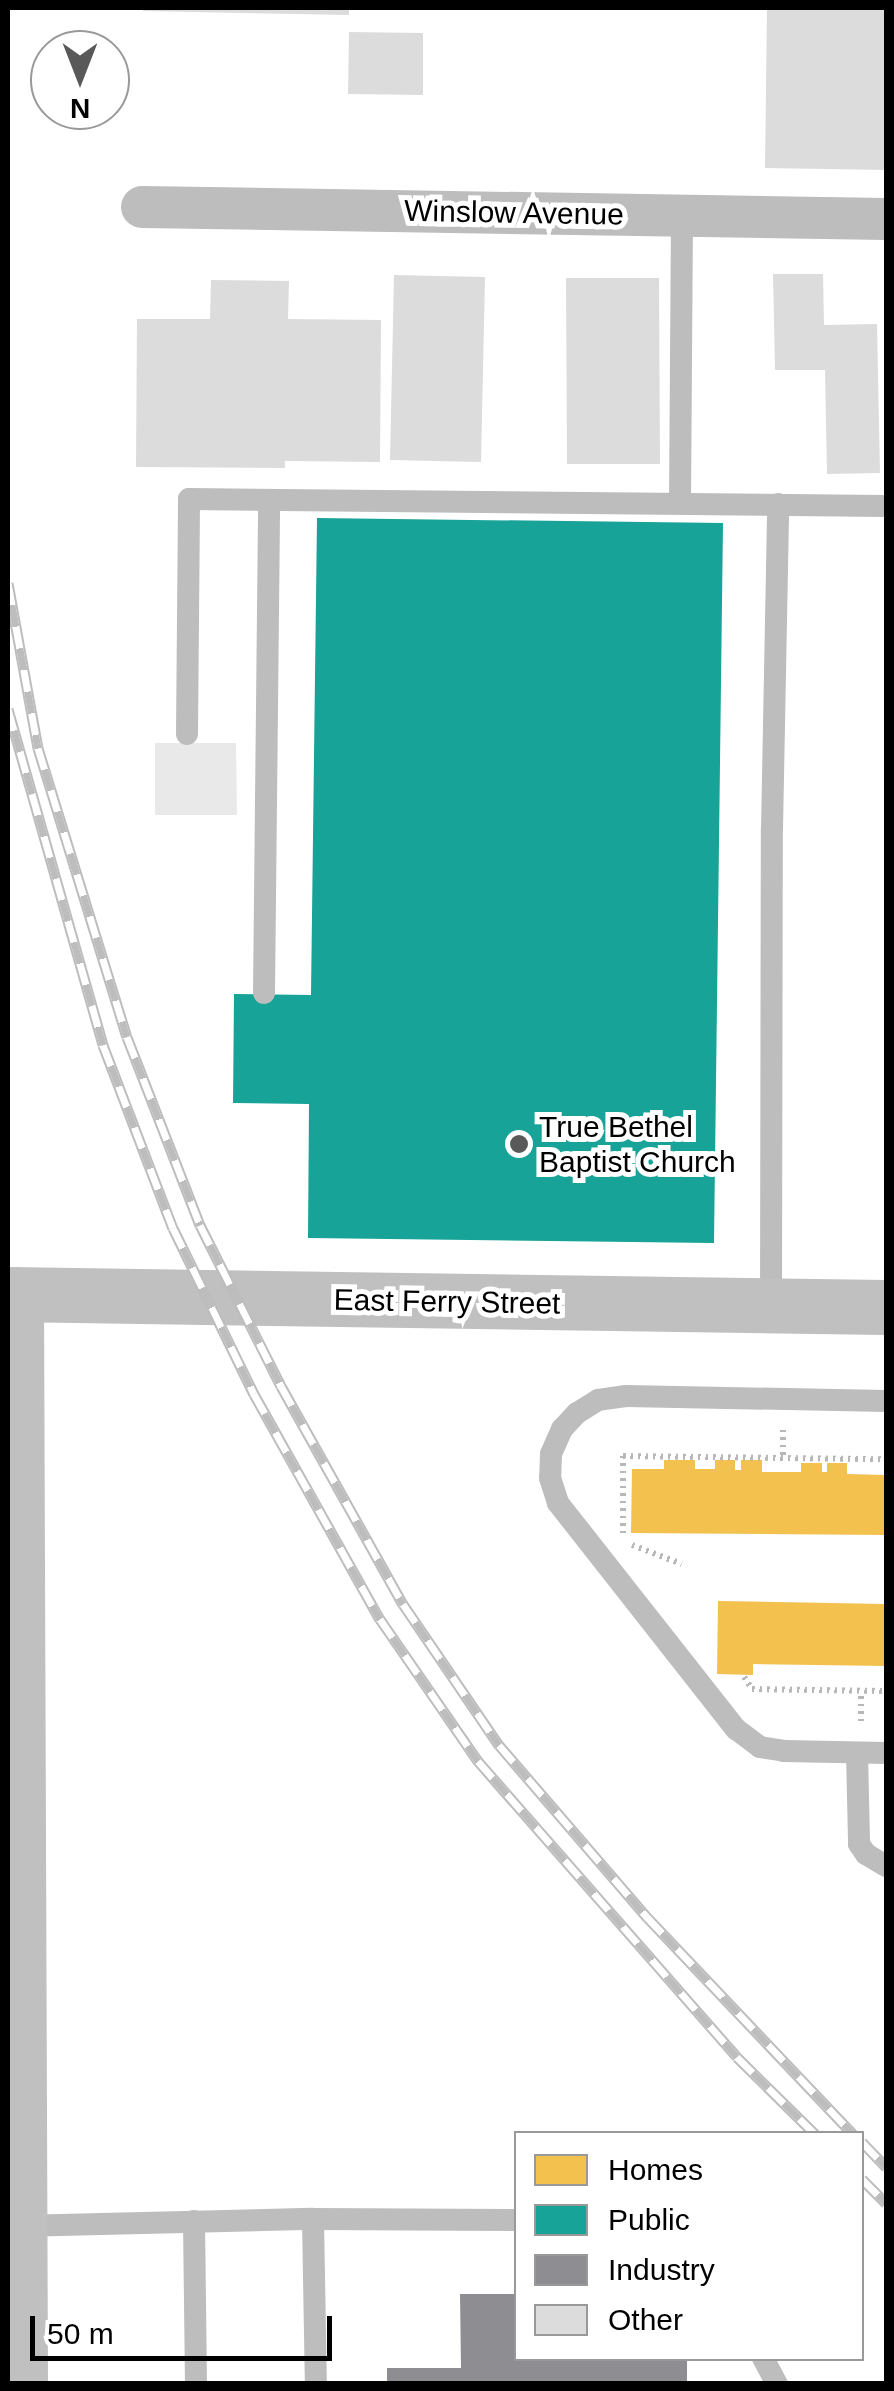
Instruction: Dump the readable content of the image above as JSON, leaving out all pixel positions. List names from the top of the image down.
{
  "streets": {
    "street": ["Winslow Avenue", "East Ferry Street"]
  },
  "places": ["True Bethel Baptist Church"],
  "legend": [
    "Homes",
    "Public",
    "Industry",
    "Other"
  ],
  "scale_bar": "50 m",
  "north": "bottom"
}
